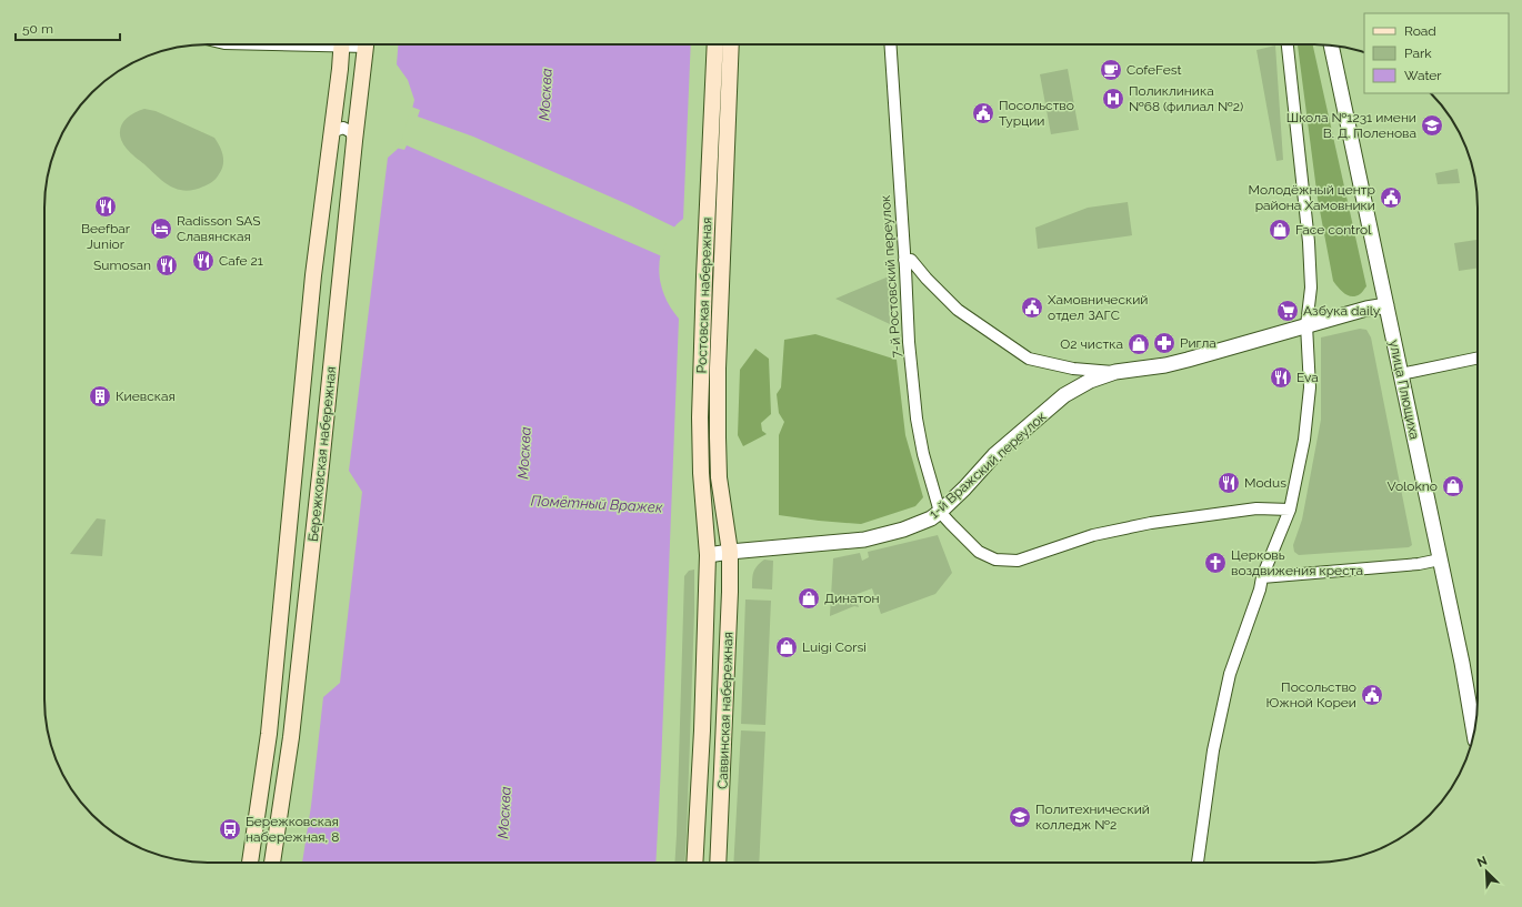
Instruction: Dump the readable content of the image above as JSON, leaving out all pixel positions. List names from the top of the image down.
{
  "streets": {
    "main road": ["Ростовская набережная", "Бережковская набережная", "Саввинская набережная"],
    "street": ["7-й Ростовский переулок", "улица Плющиха", "1-й Вражский переулок"]
  },
  "crossings": [
    ["7-й Ростовский переулок", "1-й Вражский переулок"],
    ["Ростовская набережная", "1-й Вражский переулок"],
    ["Ростовская набережная", "Саввинская набережная"],
    ["улица Плющиха", "1-й Вражский переулок"],
    ["1-й Вражский переулок", "Саввинская набережная"]
  ],
  "water": ["Москва", "Помётный Вражек"],
  "places": {
    "cafe": ["CofeFest"],
    "hospital": ["Поликлиника №68 (филиал №2)"],
    "public building": [
      "Посольство Турции",
      "Молодёжный центр района Хамовники",
      "Хамовнический отдел ЗАГС",
      "Посольство Южной Кореи"
    ],
    "school or university": ["Школа №1231 имени В. Д. Поленова", "Политехнический колледж №2"],
    "restaurant": [
      "Beefbar Junior",
      "Cafe 21",
      "Sumosan",
      "Eva",
      "Modus"
    ],
    "hotel": ["Radisson SAS Славянская"],
    "shop": [
      "Face control",
      "О2 чистка",
      "Volokno",
      "Динатон",
      "Luigi Corsi"
    ],
    "supermarket": ["Азбука daily"],
    "pharmacy": ["Ригла"],
    "building": ["Киевская"],
    "church": ["Церковь воздвижения креста"],
    "bus stop": ["Бережковская набережная, 8"]
  },
  "legend": ["Road", "Park", "Water"],
  "scale_bar": "50 m",
  "north": "top left"
}
